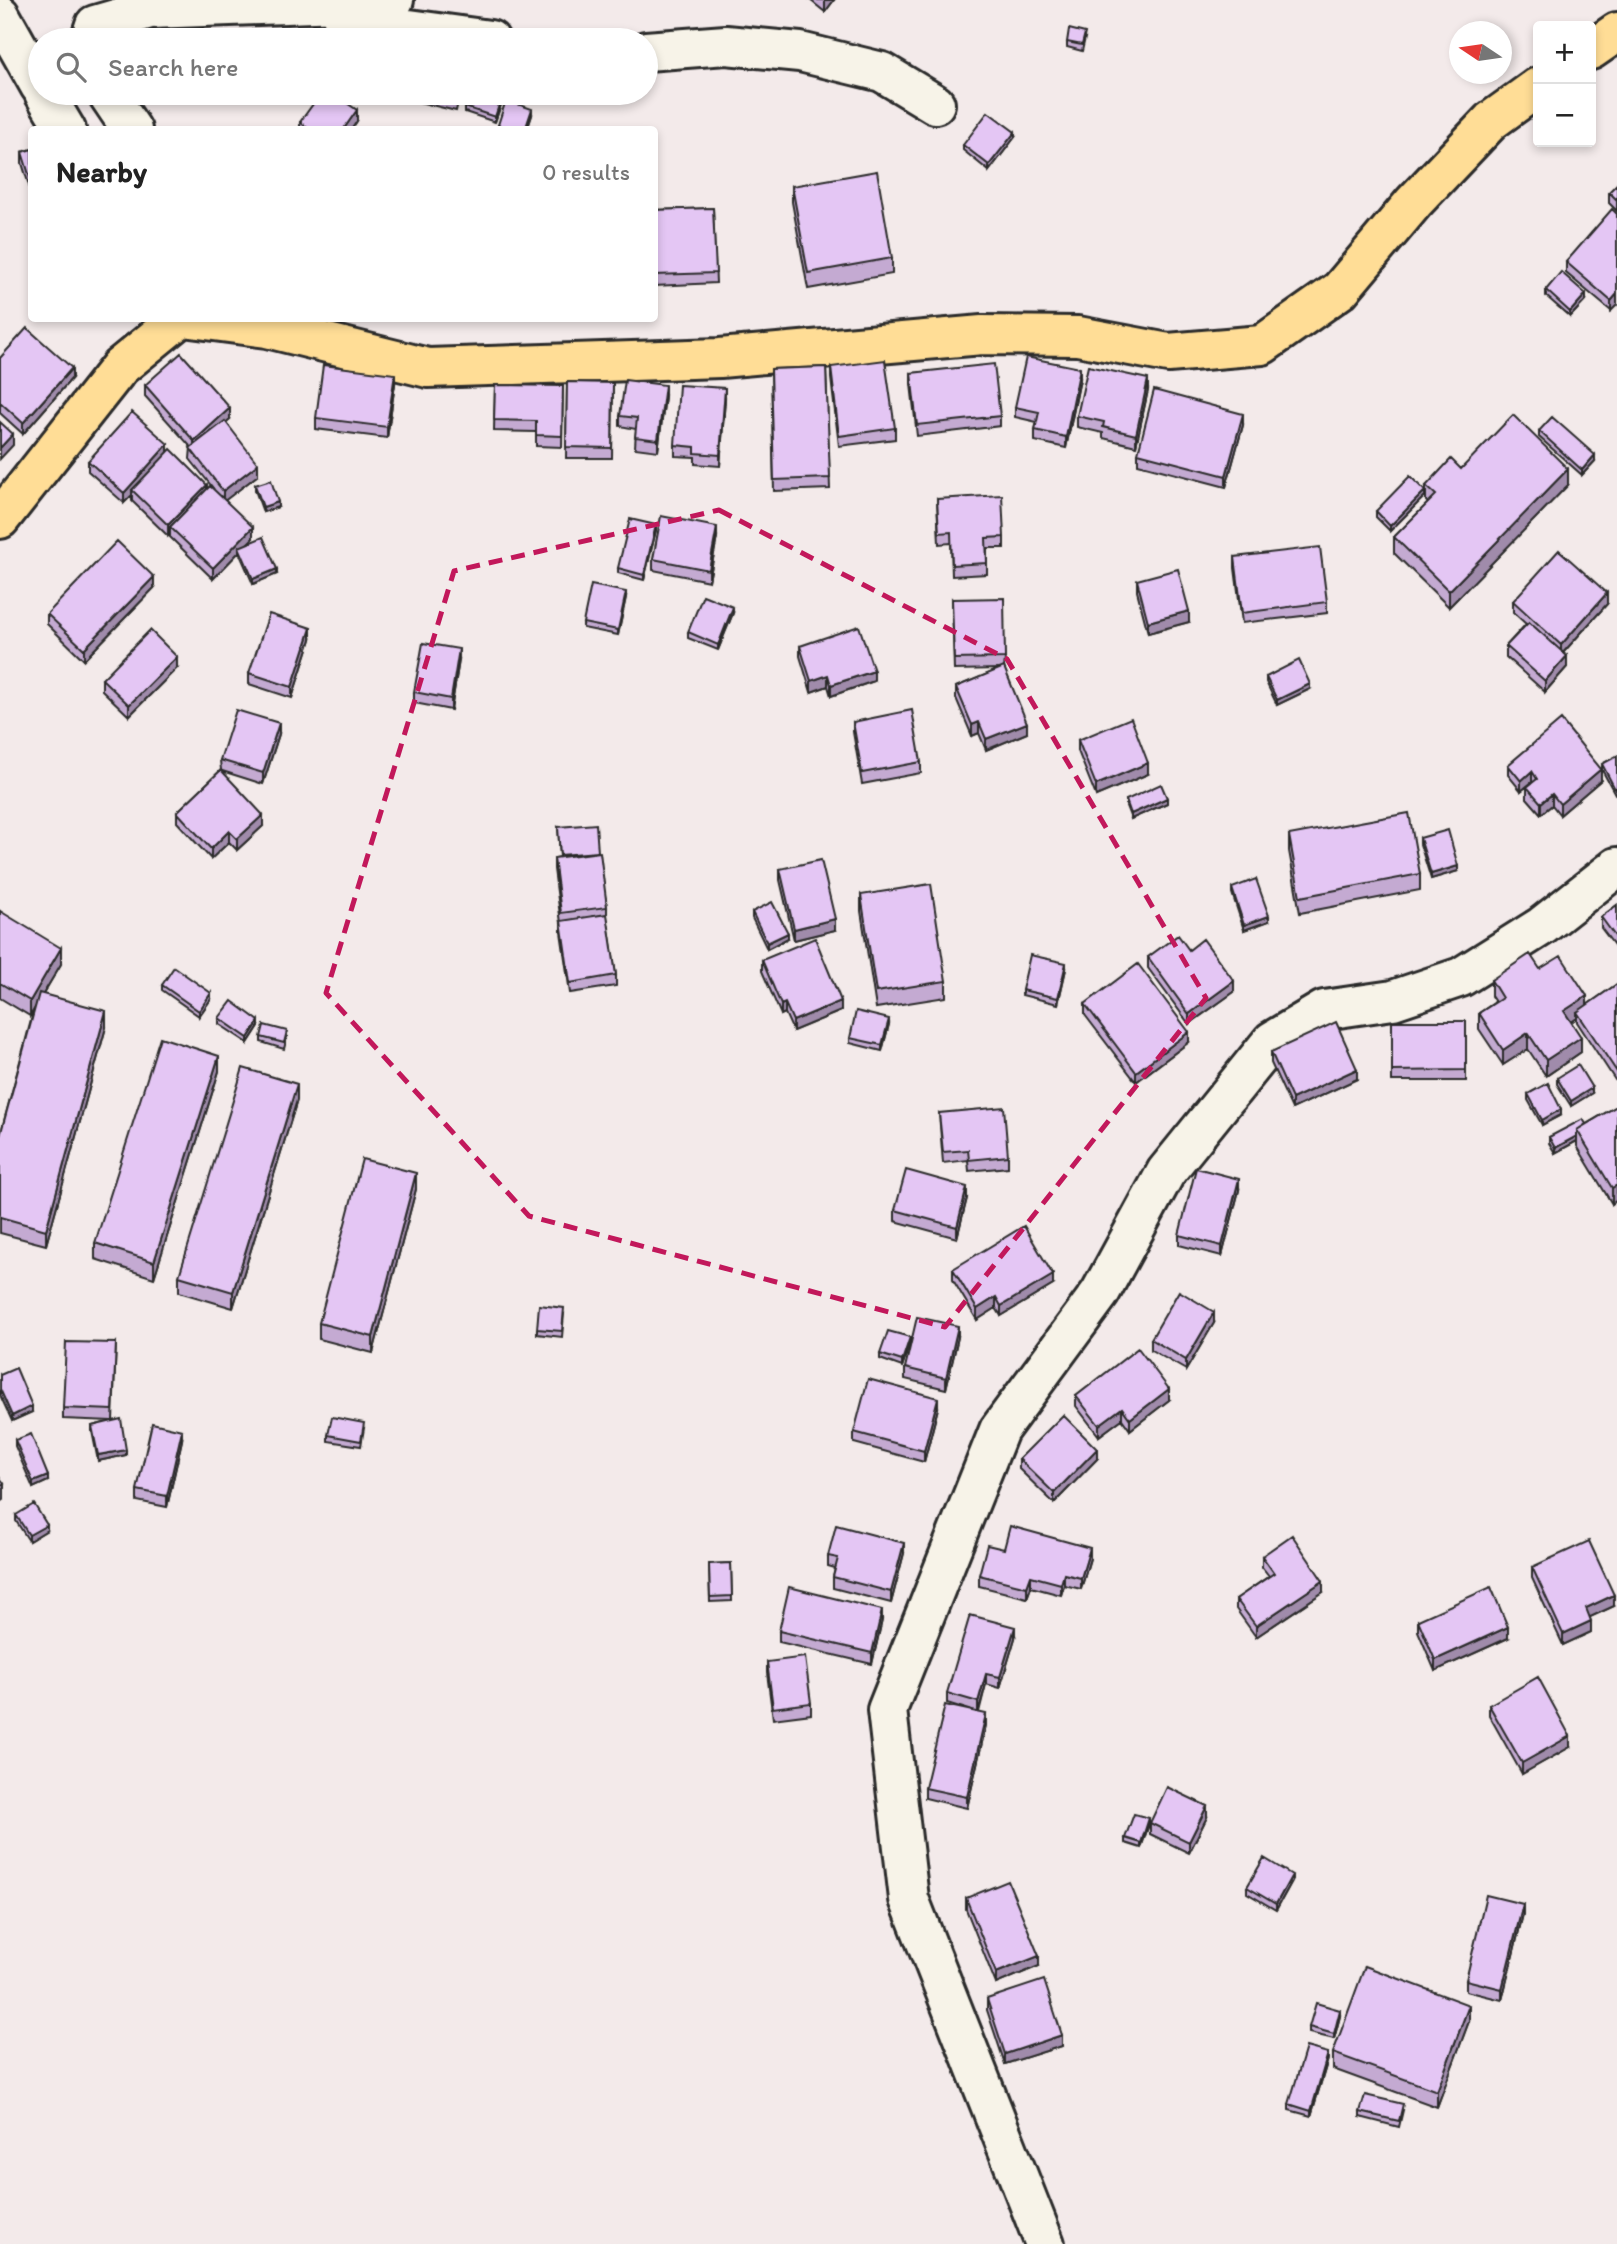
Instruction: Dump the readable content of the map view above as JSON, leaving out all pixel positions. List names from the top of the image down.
{
  "north": "left",
  "page": {
    "map_buttons": ["+", "−"],
    "search": "Search here",
    "heading": ["Nearby", "0 results"]
  }
}
